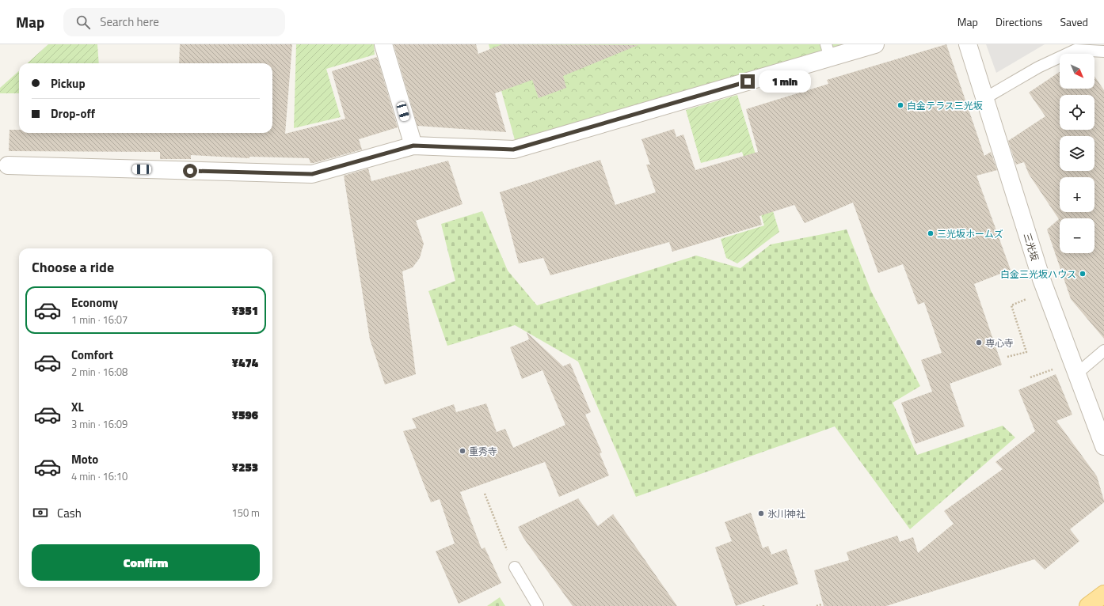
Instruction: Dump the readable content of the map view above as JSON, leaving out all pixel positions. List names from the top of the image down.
{
  "streets": {
    "street": ["三光坂"]
  },
  "places": [
    "白金テラス三光坂",
    "三光坂ホームズ",
    "白金三光坂ハウス",
    "専心寺",
    "重秀寺",
    "氷川神社"
  ],
  "north": "bottom right",
  "page": {
    "header": "Map",
    "search": "Search here",
    "nav": ["Map", "Directions", "Saved"],
    "map_buttons": ["+", "−"],
    "banner": ["Pickup", "Drop-off"],
    "bubble": "1 min",
    "heading": "Choose a ride",
    "list": [
      {
        "name": "Economy",
        "note": "1 min · 16:07",
        "value": "¥351"
      },
      {
        "name": "Comfort",
        "note": "2 min · 16:08",
        "value": "¥474"
      },
      {
        "name": "XL",
        "note": "3 min · 16:09",
        "value": "¥596"
      },
      {
        "name": "Moto",
        "note": "4 min · 16:10",
        "value": "¥253"
      }
    ],
    "pay": ["Cash", "150 m"],
    "buttons": "Confirm"
  }
}
